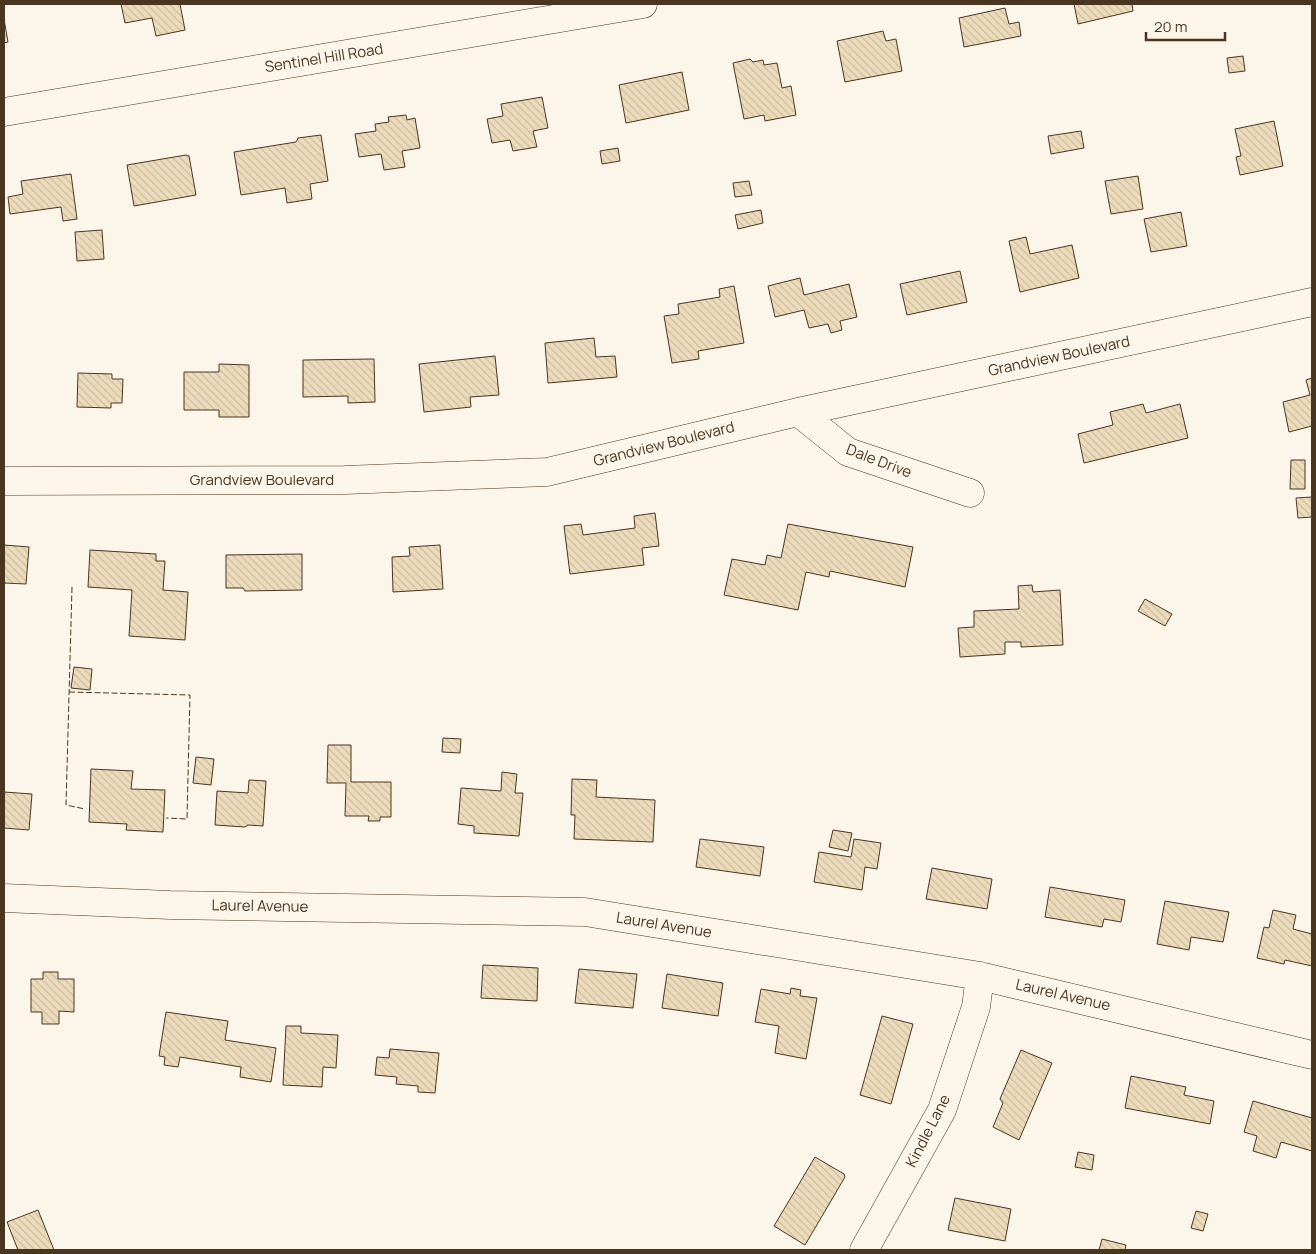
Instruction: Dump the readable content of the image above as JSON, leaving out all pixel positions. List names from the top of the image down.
{
  "streets": {
    "street": [
      "Sentinel Hill Road",
      "Grandview Boulevard",
      "Dale Drive",
      "Laurel Avenue",
      "Kindle Lane"
    ]
  },
  "crossings": [
    ["Grandview Boulevard", "Dale Drive"],
    ["Laurel Avenue", "Kindle Lane"]
  ],
  "scale_bar": "20 m"
}
